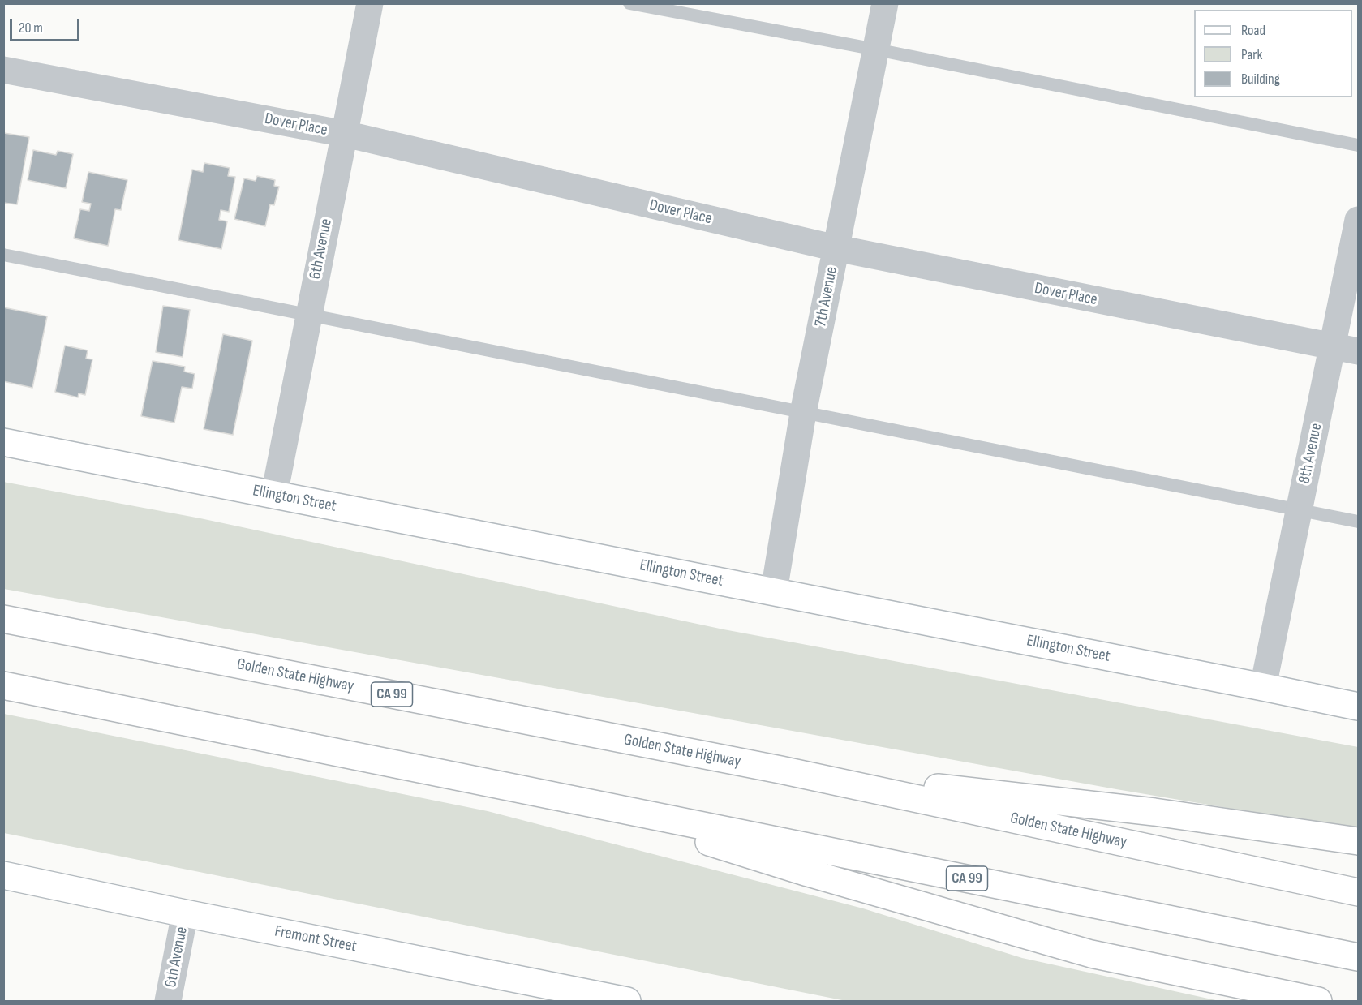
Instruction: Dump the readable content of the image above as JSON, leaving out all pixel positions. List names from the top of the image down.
{
  "streets": {
    "main road": [
      "Ellington Street",
      "Golden State Highway",
      "CA 99",
      "Fremont Street"
    ],
    "street": [
      "Dover Place",
      "6th Avenue",
      "7th Avenue",
      "8th Avenue"
    ]
  },
  "crossings": [
    ["Dover Place", "6th Avenue"],
    ["Dover Place", "7th Avenue"],
    ["Dover Place", "8th Avenue"],
    ["6th Avenue", "Ellington Street"],
    ["6th Avenue", "Fremont Street"],
    ["7th Avenue", "Ellington Street"],
    ["8th Avenue", "Ellington Street"]
  ],
  "legend": ["Road", "Park", "Building"],
  "scale_bar": "20 m"
}
